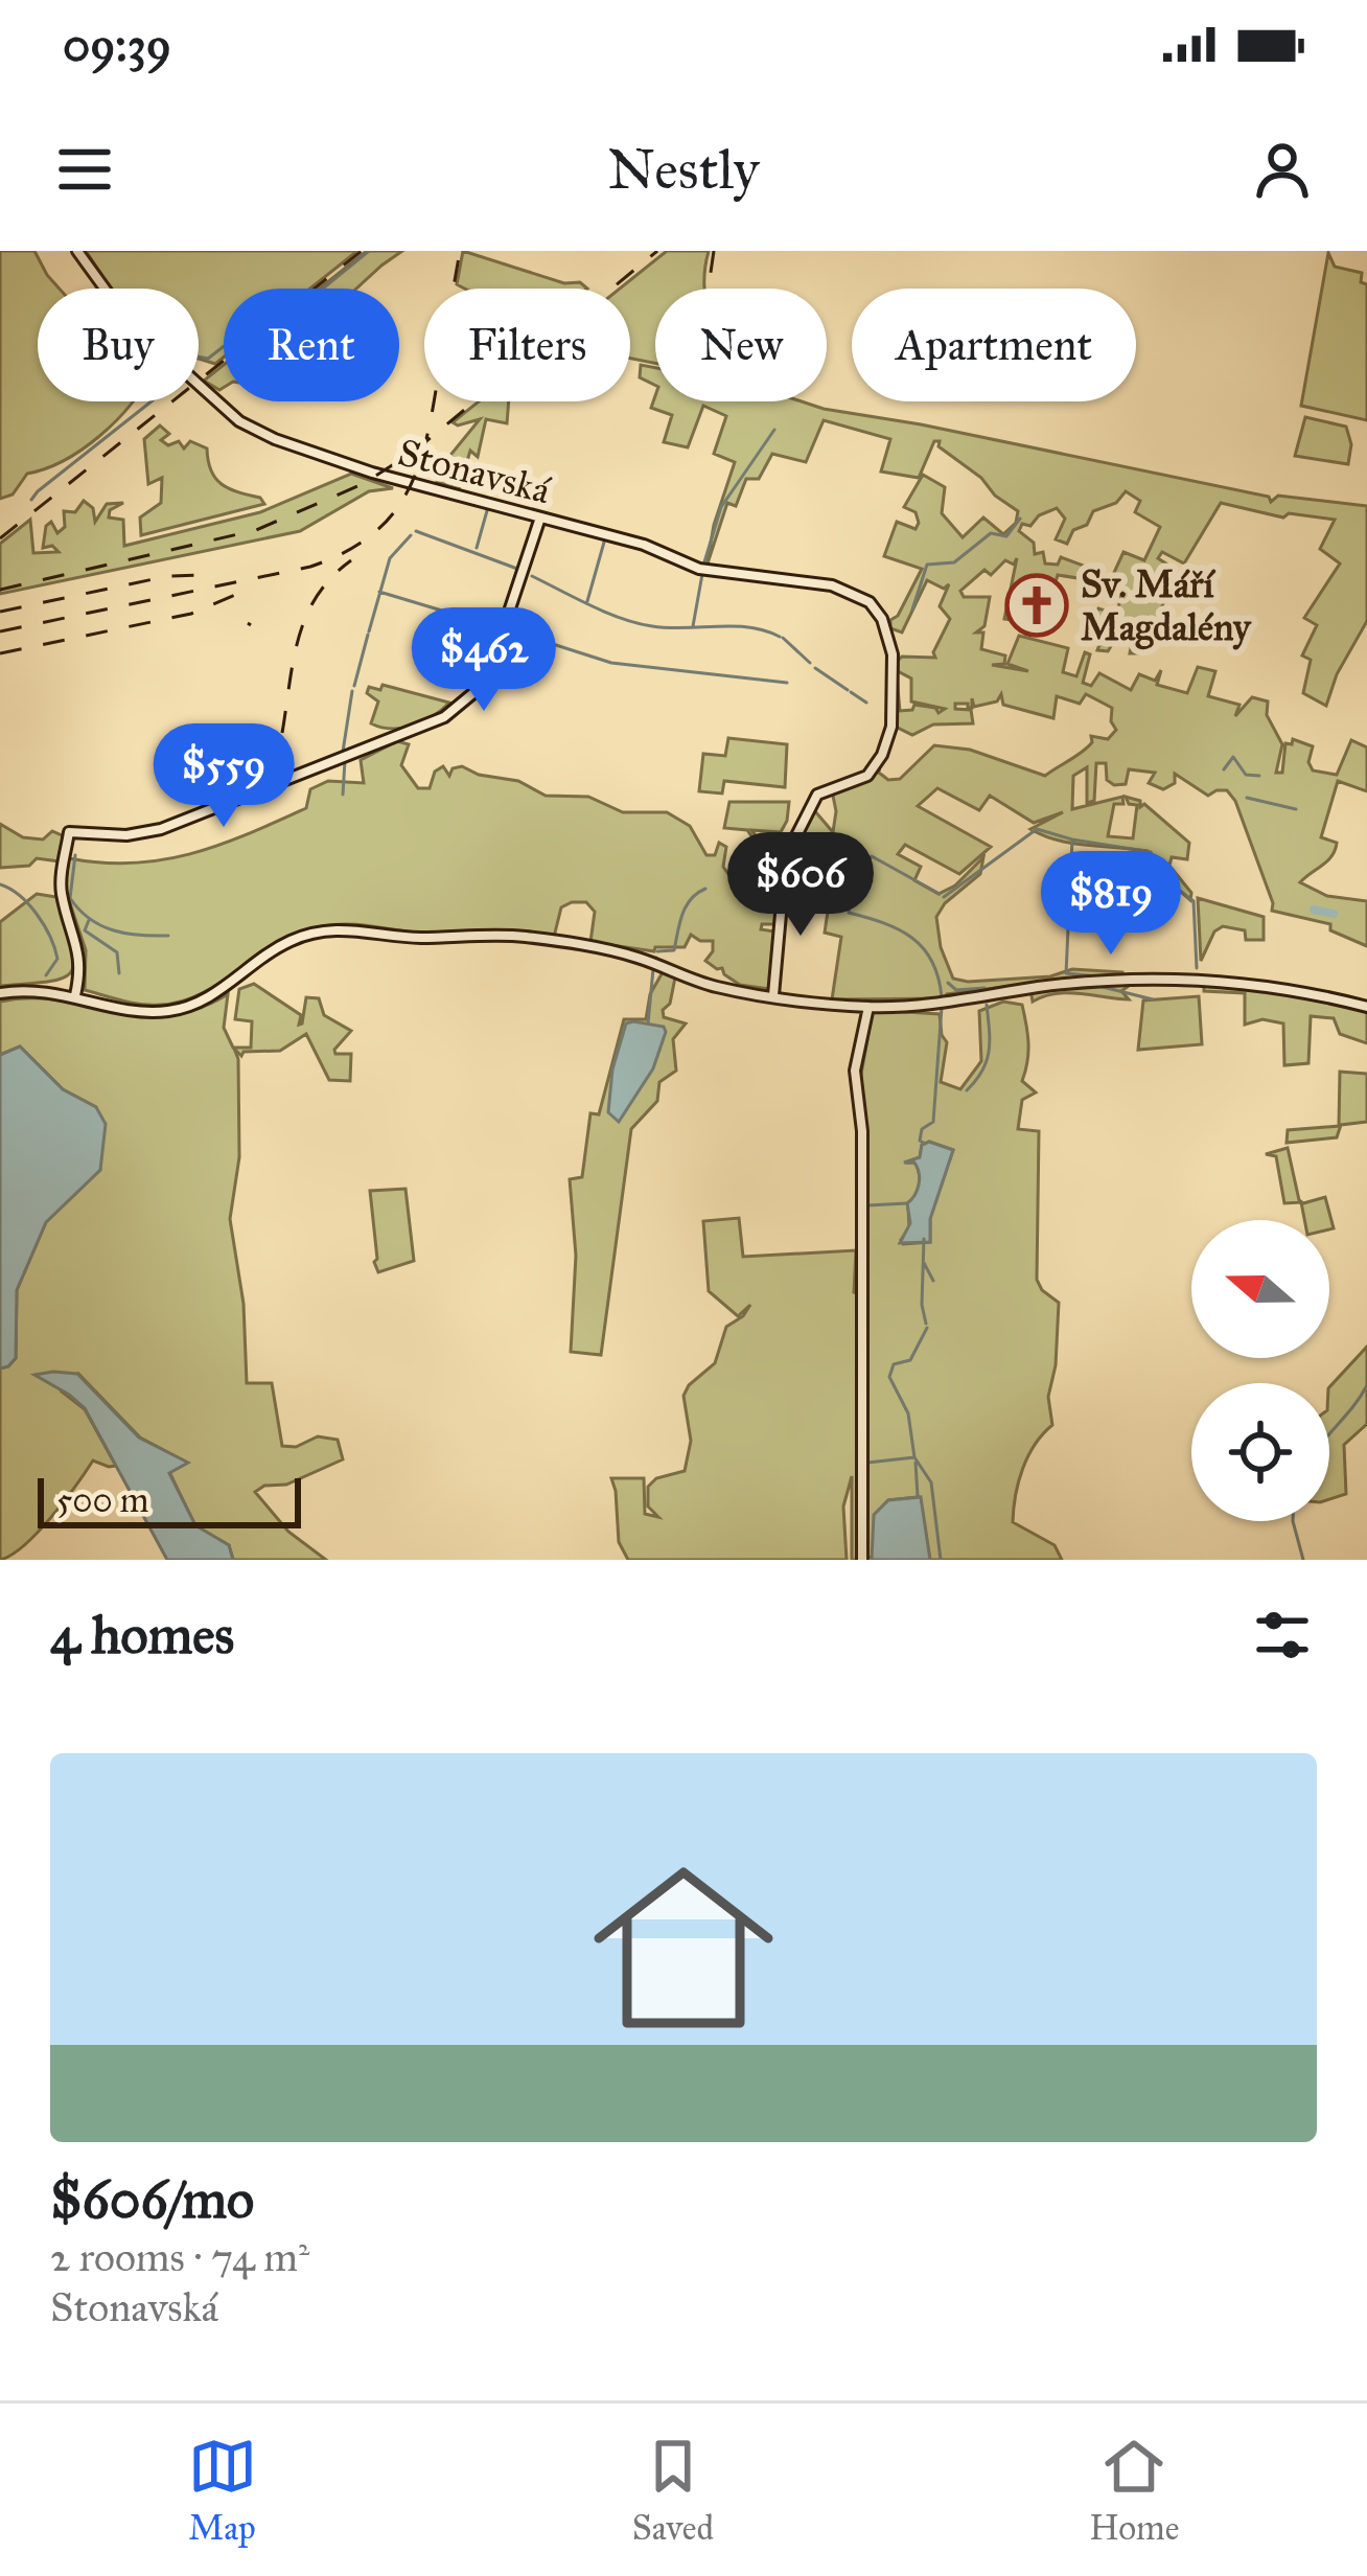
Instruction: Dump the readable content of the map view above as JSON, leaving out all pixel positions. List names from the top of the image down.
{
  "streets": {
    "street": ["Stonavská"]
  },
  "places": {
    "church": ["Sv. Máří Magdalény"]
  },
  "scale_bar": "500 m",
  "north": "left",
  "page": {
    "status": "09:39",
    "header": "Nestly",
    "chip": [
      "Buy",
      "Rent",
      "Filters",
      "New",
      "Apartment"
    ],
    "price": [
      "$462",
      "$559",
      "$606",
      "$819"
    ],
    "scale": "500 m",
    "heading": "4 homes",
    "list": [
      {
        "name": "$606/mo",
        "note": "2 rooms · 74 m² · Stonavská"
      }
    ],
    "tabs": ["Map", "Saved", "Home"]
  }
}
